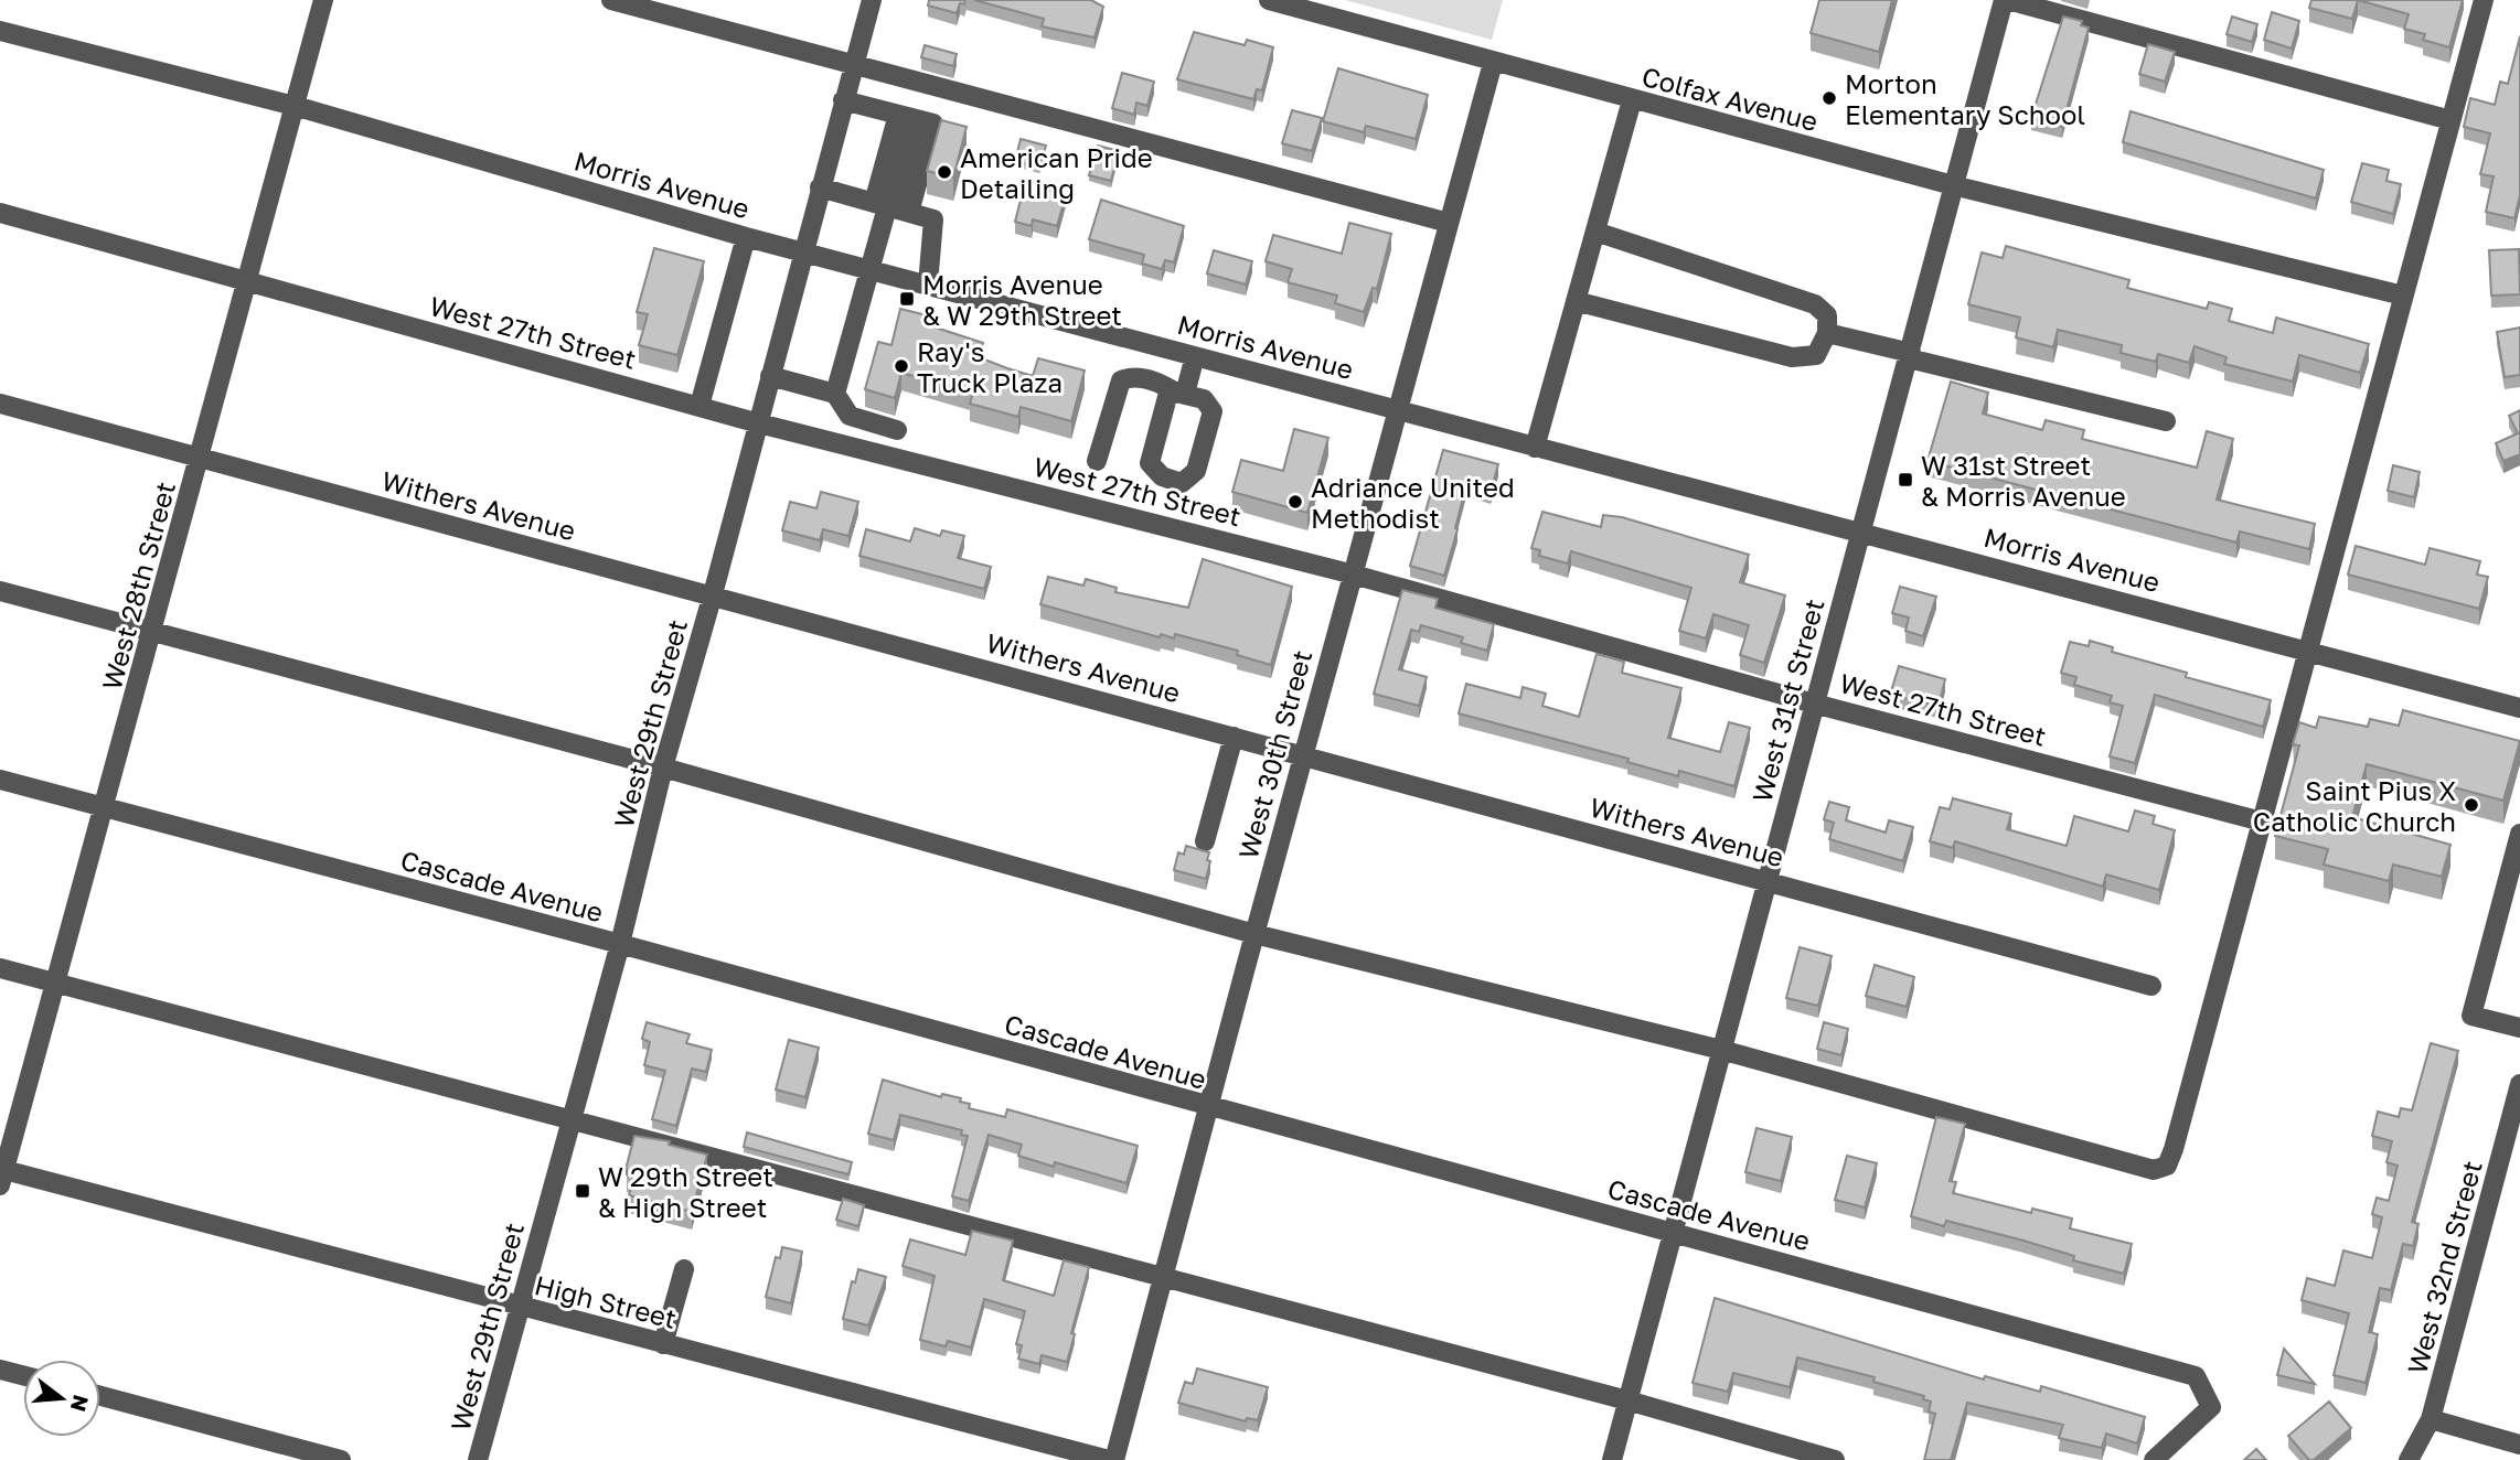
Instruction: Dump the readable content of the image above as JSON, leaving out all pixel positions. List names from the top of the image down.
{
  "streets": {
    "street": [
      "Colfax Avenue",
      "Morris Avenue",
      "West 27th Street",
      "Withers Avenue",
      "West 28th Street",
      "West 31st Street",
      "West 29th Street",
      "West 30th Street",
      "Cascade Avenue",
      "West 32nd Street",
      "High Street"
    ]
  },
  "crossings": [
    ["Colfax Avenue", "West 31st Street"],
    ["Colfax Avenue", "West 30th Street"],
    ["Morris Avenue", "West 28th Street"],
    ["Morris Avenue", "West 31st Street"],
    ["Morris Avenue", "West 29th Street"],
    ["Morris Avenue", "West 30th Street"],
    ["West 27th Street", "West 28th Street"],
    ["West 27th Street", "West 31st Street"],
    ["West 27th Street", "West 29th Street"],
    ["West 27th Street", "West 30th Street"],
    ["Withers Avenue", "West 28th Street"],
    ["Withers Avenue", "West 31st Street"],
    ["Withers Avenue", "West 29th Street"],
    ["Withers Avenue", "West 30th Street"],
    ["West 28th Street", "Cascade Avenue"],
    ["West 28th Street", "High Street"],
    ["West 31st Street", "Cascade Avenue"],
    ["West 29th Street", "Cascade Avenue"],
    ["West 29th Street", "High Street"],
    ["West 30th Street", "Cascade Avenue"],
    ["West 30th Street", "High Street"]
  ],
  "places": {
    "other": [
      "Morton Elementary School",
      "American Pride Detailing",
      "Ray's Truck Plaza",
      "Adriance United Methodist",
      "Saint Pius X Catholic Church"
    ],
    "transit": ["Morris Avenue & W 29th Street", "W 31st Street & Morris Avenue", "W 29th Street & High Street"]
  },
  "north": "right"
}
